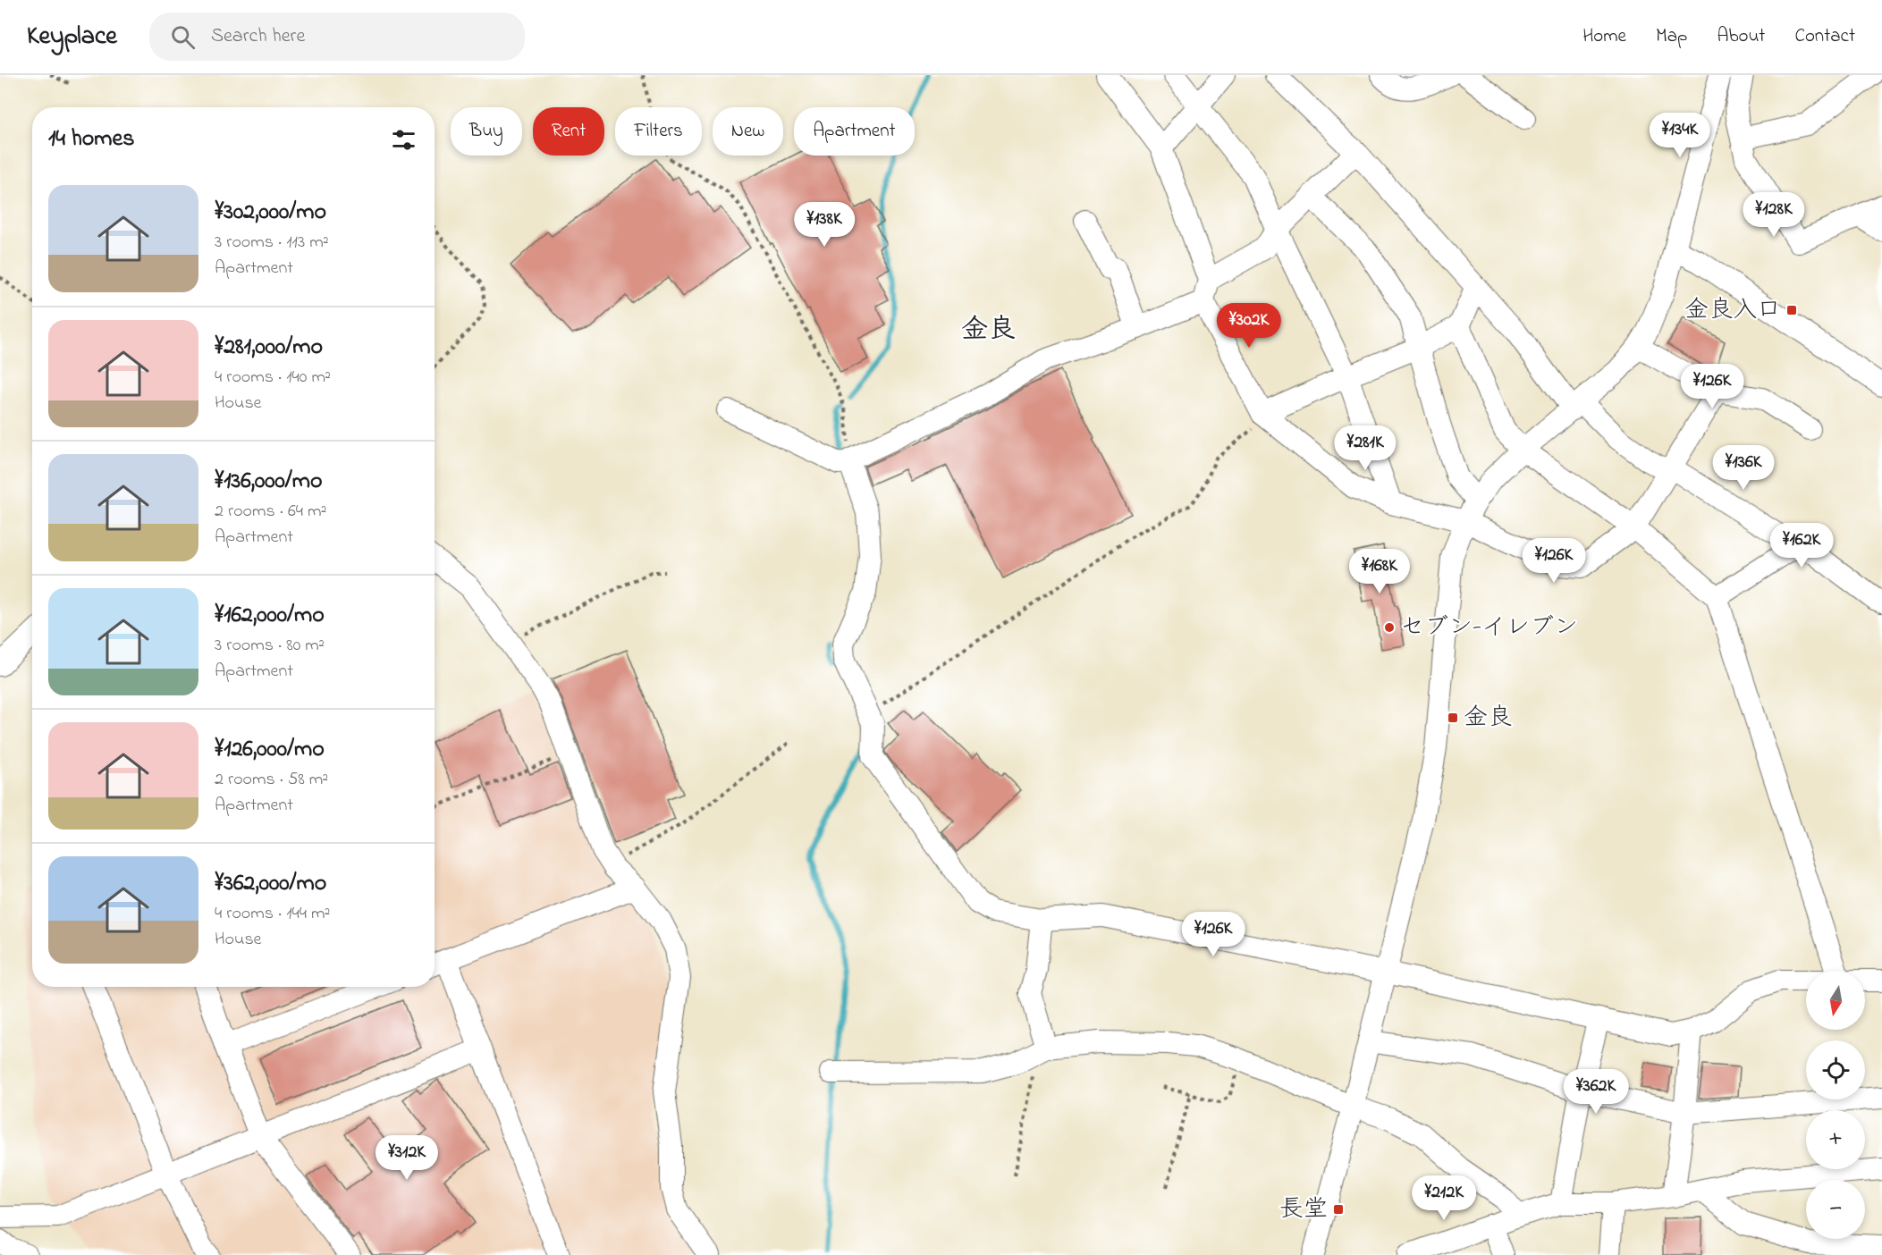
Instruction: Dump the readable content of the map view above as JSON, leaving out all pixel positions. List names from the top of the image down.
{
  "districts": ["金良"],
  "places": {
    "transit": ["金良入口", "金良", "長堂"],
    "other": ["セブン-イレブン"]
  },
  "north": "bottom",
  "page": {
    "header": "Keyplace",
    "search": "Search here",
    "nav": [
      "Home",
      "Map",
      "About",
      "Contact"
    ],
    "chip": [
      "Buy",
      "Rent",
      "Filters",
      "New",
      "Apartment"
    ],
    "heading": "14 homes",
    "price": [
      "¥134K",
      "¥128K",
      "¥138K",
      "¥302K",
      "¥126K",
      "¥281K",
      "¥136K",
      "¥162K",
      "¥126K",
      "¥168K",
      "¥126K",
      "¥362K",
      "¥312K",
      "¥212K"
    ],
    "list": [
      {
        "name": "¥302,000/mo",
        "note": "3 rooms · 113 m² · Apartment"
      },
      {
        "name": "¥281,000/mo",
        "note": "4 rooms · 140 m² · House"
      },
      {
        "name": "¥136,000/mo",
        "note": "2 rooms · 64 m² · Apartment"
      },
      {
        "name": "¥162,000/mo",
        "note": "3 rooms · 80 m² · Apartment"
      },
      {
        "name": "¥126,000/mo",
        "note": "2 rooms · 58 m² · Apartment"
      },
      {
        "name": "¥362,000/mo",
        "note": "4 rooms · 144 m² · House"
      }
    ],
    "map_buttons": ["+", "−"]
  }
}
